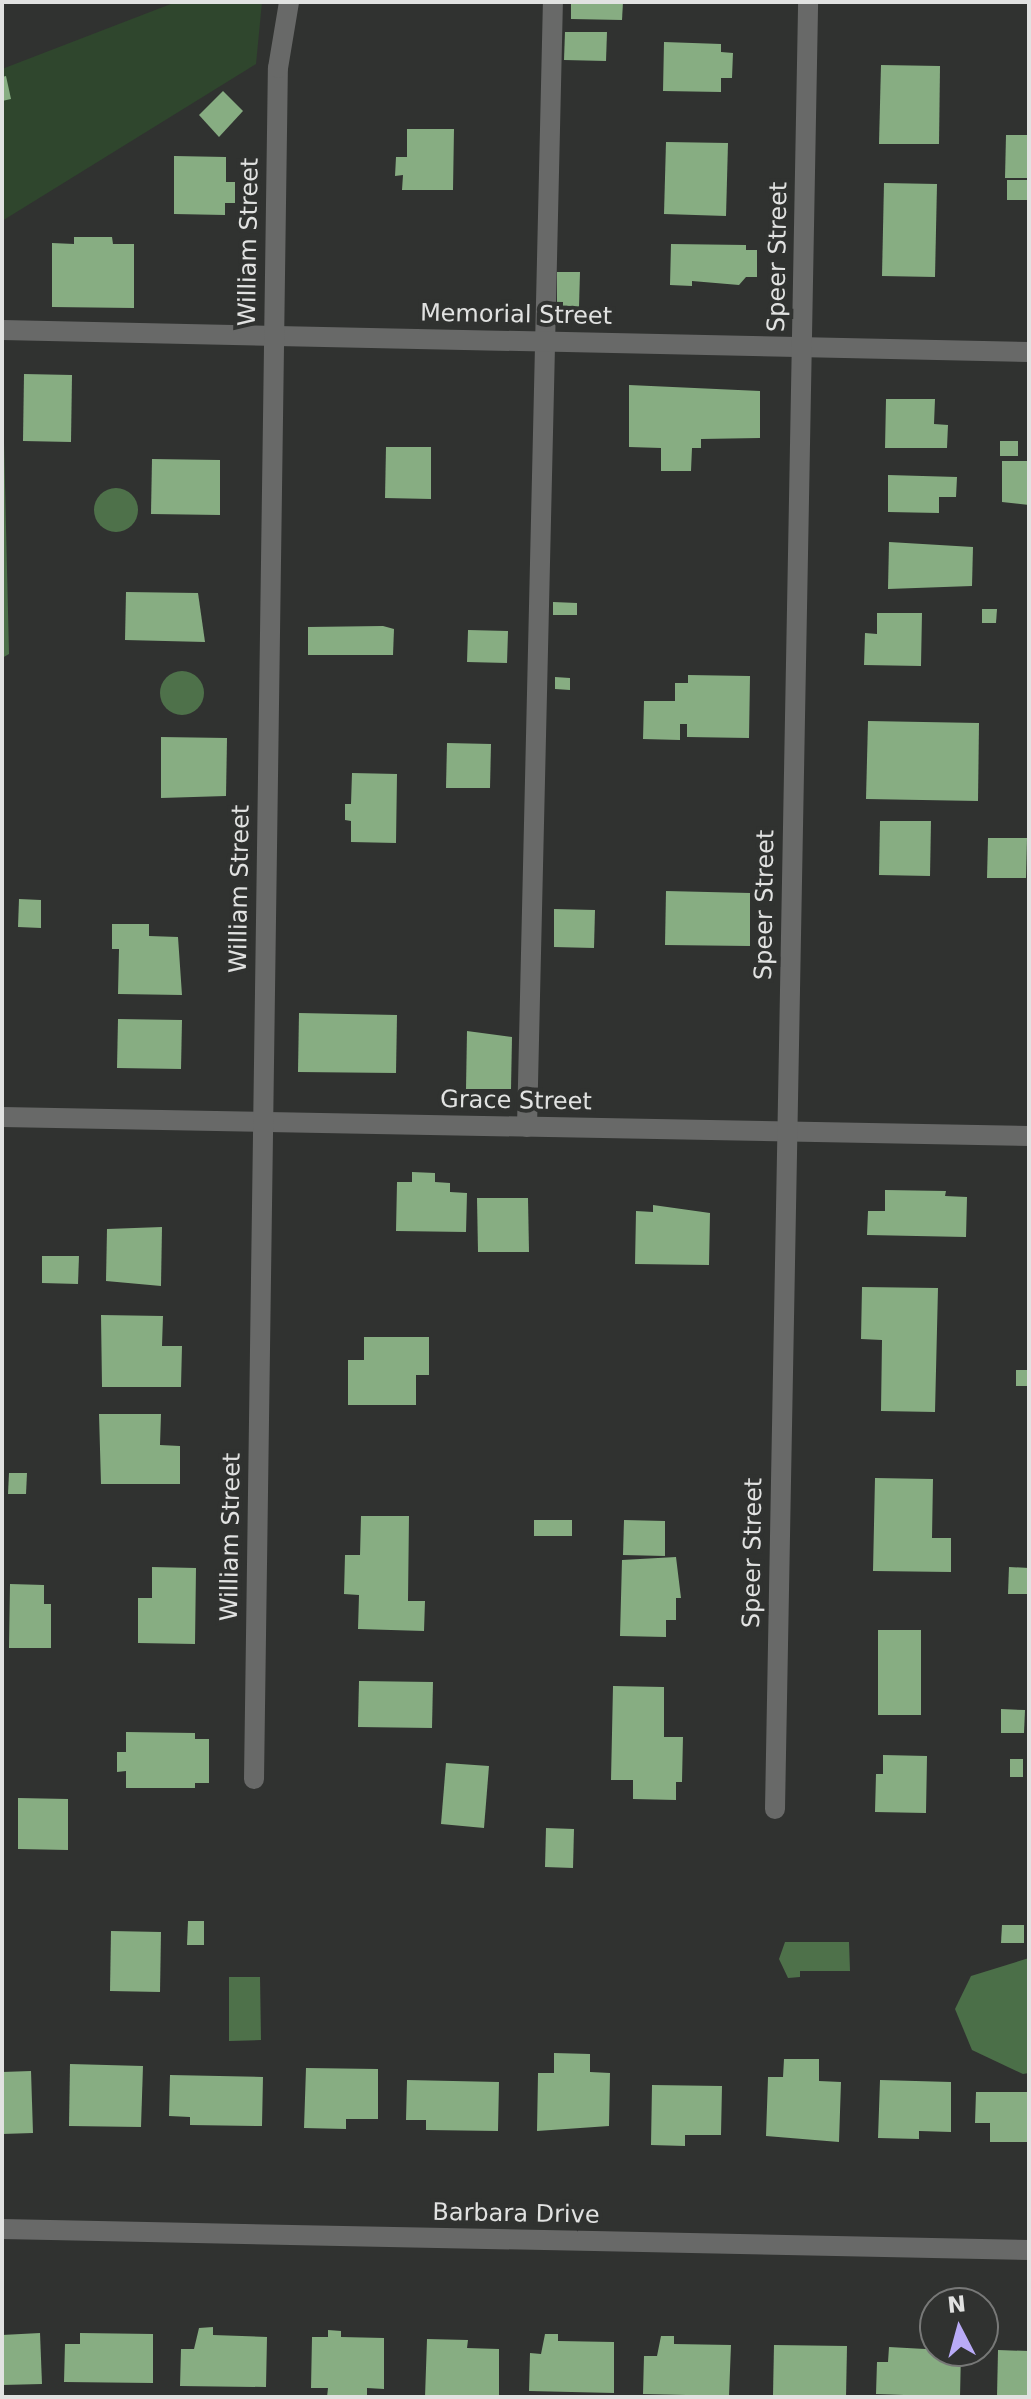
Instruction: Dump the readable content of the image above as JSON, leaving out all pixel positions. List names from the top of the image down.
{
  "streets": {
    "street": [
      "William Street",
      "Speer Street",
      "Memorial Street",
      "Grace Street",
      "Barbara Drive"
    ]
  },
  "crossings": [
    ["William Street", "Memorial Street"],
    ["William Street", "Grace Street"],
    ["Speer Street", "Memorial Street"],
    ["Speer Street", "Grace Street"]
  ],
  "north": "top"
}
